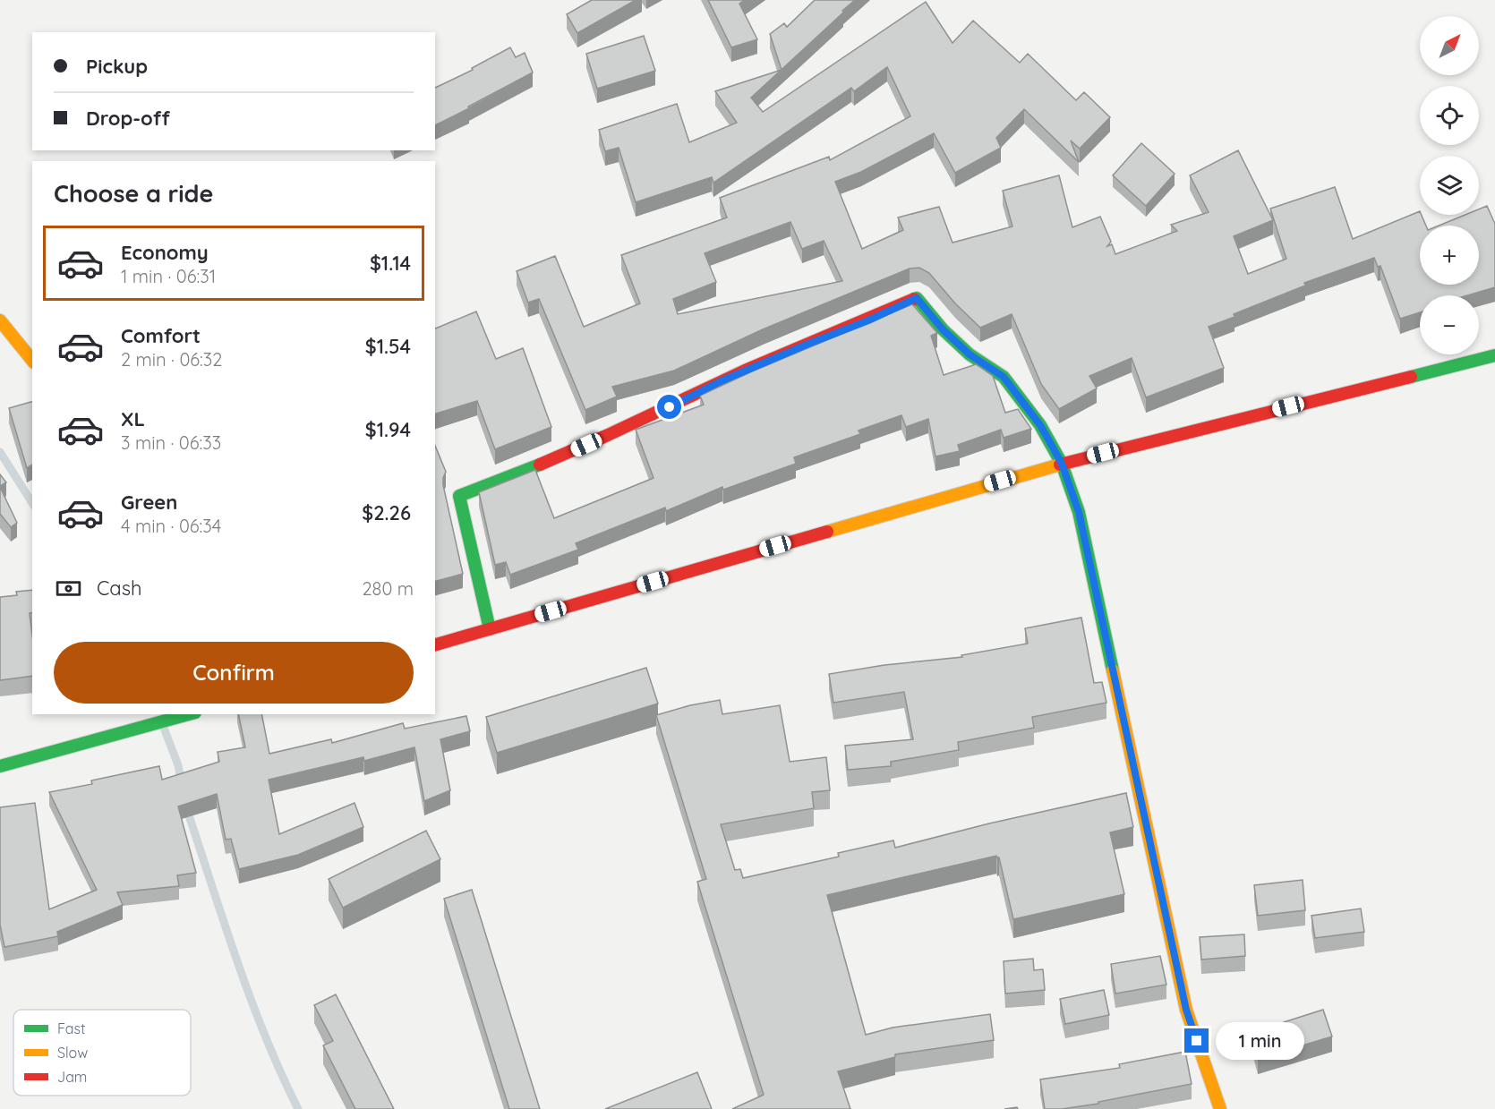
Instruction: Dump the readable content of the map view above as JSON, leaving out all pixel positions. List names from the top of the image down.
{
  "legend": ["Fast", "Slow", "Jam"],
  "north": "top right",
  "page": {
    "map_buttons": ["+", "−"],
    "banner": ["Pickup", "Drop-off"],
    "heading": "Choose a ride",
    "list": [
      {
        "name": "Economy",
        "note": "1 min · 06:31",
        "value": "$1.14"
      },
      {
        "name": "Comfort",
        "note": "2 min · 06:32",
        "value": "$1.54"
      },
      {
        "name": "XL",
        "note": "3 min · 06:33",
        "value": "$1.94"
      },
      {
        "name": "Green",
        "note": "4 min · 06:34",
        "value": "$2.26"
      }
    ],
    "pay": ["Cash", "280 m"],
    "buttons": "Confirm",
    "bubble": "1 min"
  }
}
